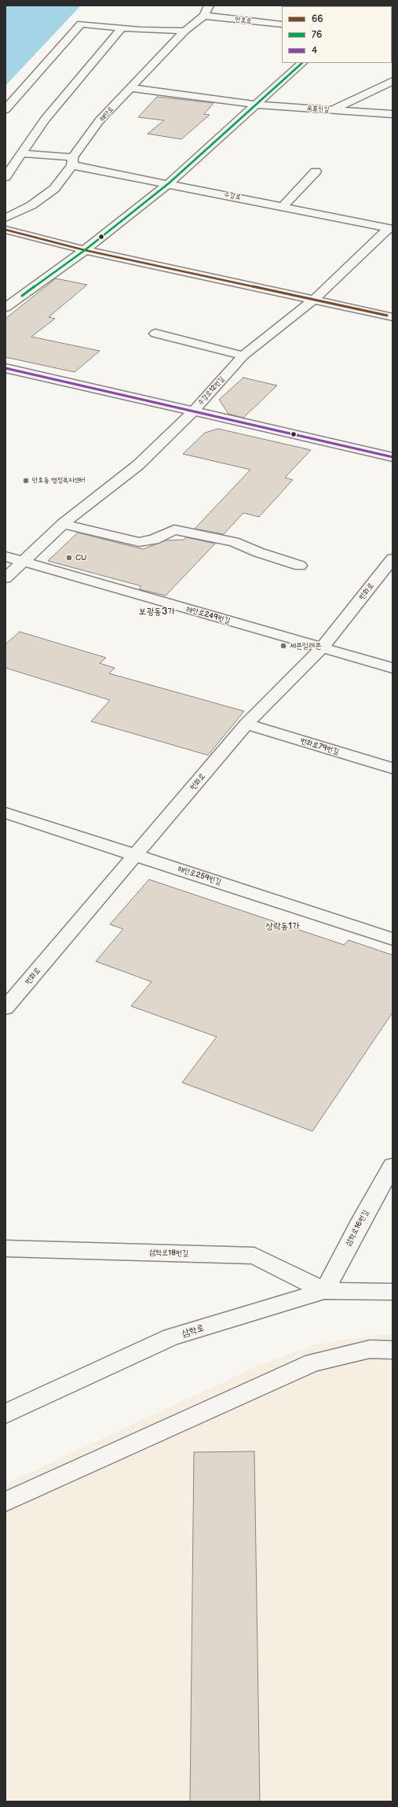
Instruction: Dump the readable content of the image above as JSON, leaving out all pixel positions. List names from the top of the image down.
{
  "streets": {
    "street": [
      "만호로",
      "목포진길",
      "해안로",
      "수강로",
      "수강로12번길",
      "번화로",
      "해안로249번길",
      "번화로79번길",
      "해안로259번길",
      "삼학로16번길",
      "삼학로18번길",
      "삼학로"
    ]
  },
  "crossings": [
    ["만호로", "해안로"],
    ["목포진길", "해안로"],
    ["해안로", "수강로"],
    ["수강로", "수강로12번길"],
    ["수강로12번길", "해안로249번길"],
    ["번화로", "해안로249번길"],
    ["번화로", "번화로79번길"],
    ["번화로", "해안로259번길"],
    ["삼학로16번길", "삼학로18번길"],
    ["삼학로16번길", "삼학로"],
    ["삼학로18번길", "삼학로"]
  ],
  "districts": ["보광동3가", "상락동1가"],
  "places": ["만호동 행정복지센터", "CU", "세븐일레븐"],
  "lines": ["transit line 76", "transit line 66", "transit line 4"],
  "legend": ["66", "76", "4"]
}
